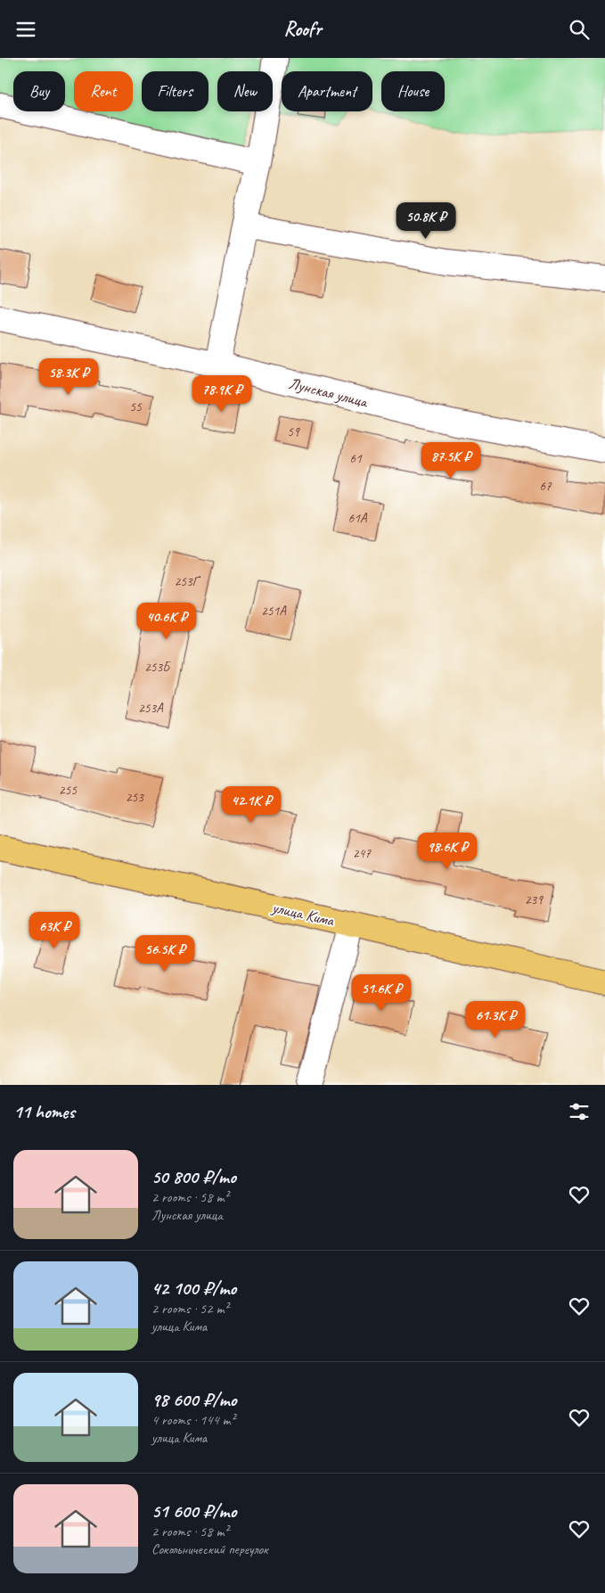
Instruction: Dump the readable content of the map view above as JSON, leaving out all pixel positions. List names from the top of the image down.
{
  "streets": {
    "main road": ["улица Кима"],
    "street": ["Лунская улица"]
  },
  "house_numbers": [
    "55",
    "59",
    "61",
    "67",
    "61А",
    "253Г",
    "251А",
    "253Б",
    "253А",
    "255",
    "253",
    "247",
    "239"
  ],
  "page": {
    "header": "Roofr",
    "chip": [
      "Buy",
      "Rent",
      "Filters",
      "New",
      "Apartment",
      "House"
    ],
    "price": [
      "50.8K ₽",
      "58.3K ₽",
      "78.9K ₽",
      "87.5K ₽",
      "40.6K ₽",
      "42.1K ₽",
      "98.6K ₽",
      "63K ₽",
      "56.5K ₽",
      "51.6K ₽",
      "61.3K ₽"
    ],
    "heading": "11 homes",
    "list": [
      {
        "name": "50 800 ₽/mo",
        "note": "2 rooms · 58 m² · Лунская улица"
      },
      {
        "name": "42 100 ₽/mo",
        "note": "2 rooms · 52 m² · улица Кима"
      },
      {
        "name": "98 600 ₽/mo",
        "note": "4 rooms · 144 m² · улица Кима"
      },
      {
        "name": "51 600 ₽/mo",
        "note": "2 rooms · 58 m² · Сокольнический переулок"
      }
    ]
  }
}
